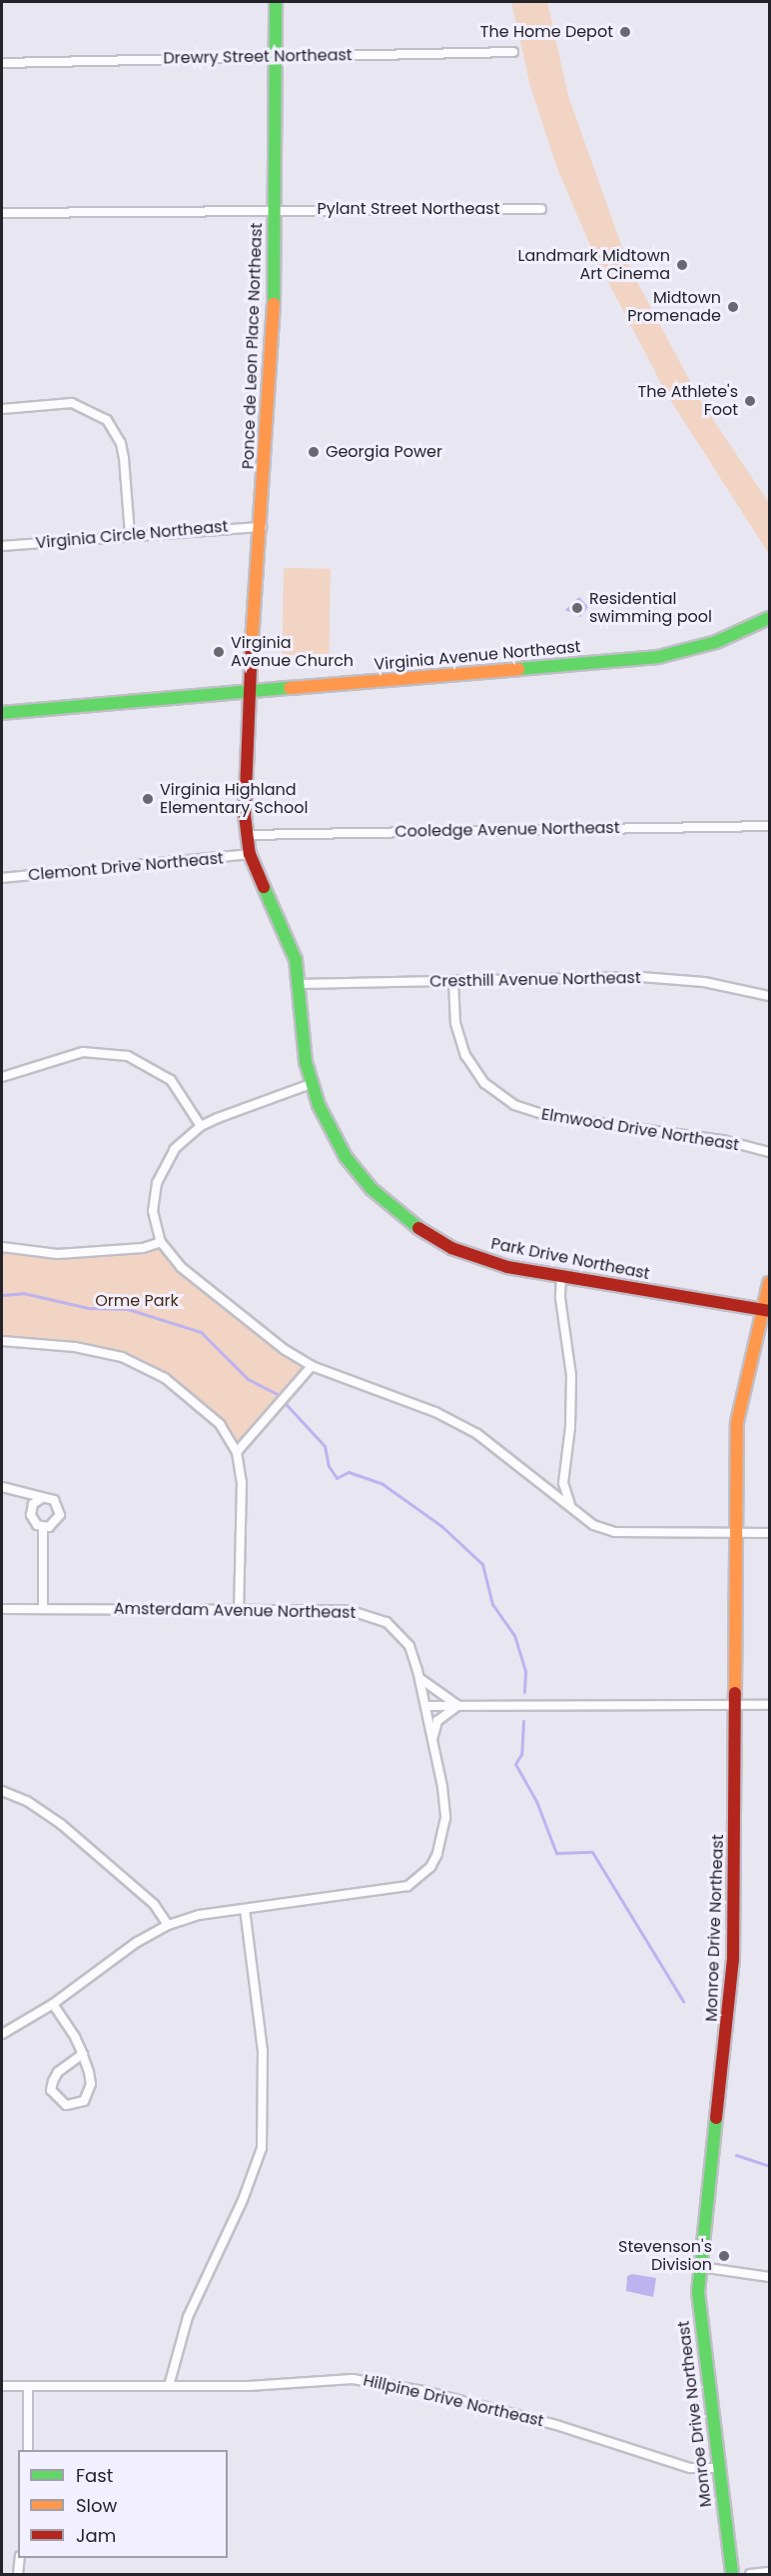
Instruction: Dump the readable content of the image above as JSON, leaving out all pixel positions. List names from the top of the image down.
{
  "streets": {
    "street": [
      "Drewry Street Northeast",
      "Pylant Street Northeast",
      "Ponce de Leon Place Northeast",
      "Virginia Circle Northeast",
      "Virginia Avenue Northeast",
      "Cooledge Avenue Northeast",
      "Clemont Drive Northeast",
      "Cresthill Avenue Northeast",
      "Elmwood Drive Northeast",
      "Park Drive Northeast",
      "Amsterdam Avenue Northeast",
      "Monroe Drive Northeast",
      "Hillpine Drive Northeast"
    ]
  },
  "crossings": [
    ["Drewry Street Northeast", "Ponce de Leon Place Northeast"],
    ["Pylant Street Northeast", "Ponce de Leon Place Northeast"],
    ["Ponce de Leon Place Northeast", "Virginia Circle Northeast"],
    ["Ponce de Leon Place Northeast", "Virginia Avenue Northeast"],
    ["Ponce de Leon Place Northeast", "Park Drive Northeast"],
    ["Virginia Avenue Northeast", "Park Drive Northeast"],
    ["Cooledge Avenue Northeast", "Park Drive Northeast"],
    ["Clemont Drive Northeast", "Park Drive Northeast"],
    ["Cresthill Avenue Northeast", "Elmwood Drive Northeast"],
    ["Cresthill Avenue Northeast", "Park Drive Northeast"],
    ["Park Drive Northeast", "Monroe Drive Northeast"],
    ["Monroe Drive Northeast", "Hillpine Drive Northeast"]
  ],
  "parks": ["Orme Park"],
  "places": [
    "The Home Depot",
    "Landmark Midtown Art Cinema",
    "Midtown Promenade",
    "The Athlete's Foot",
    "Georgia Power",
    "Residential swimming pool",
    "Virginia Avenue Church",
    "Virginia Highland Elementary School",
    "Stevenson's Division"
  ],
  "legend": ["Fast", "Slow", "Jam"]
}
